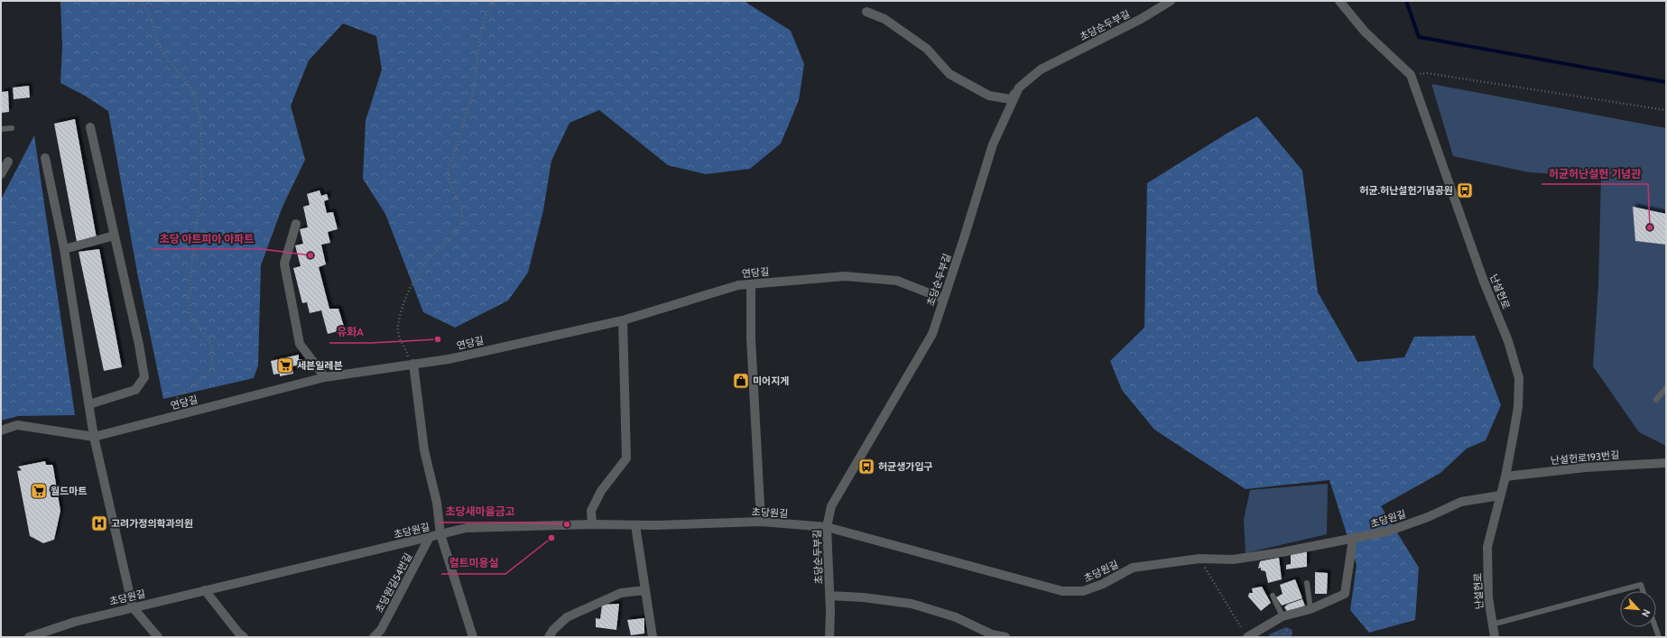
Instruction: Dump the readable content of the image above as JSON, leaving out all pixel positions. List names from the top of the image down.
{
  "streets": {
    "street": [
      "초당순두부길",
      "연당길",
      "난설헌로",
      "난설헌로193번길",
      "초당원길",
      "초당원길54번길"
    ]
  },
  "crossings": [
    ["초당순두부길", "연당길"],
    ["초당순두부길", "초당원길"],
    ["난설헌로", "난설헌로193번길"],
    ["난설헌로", "초당원길"],
    ["초당원길", "초당원길54번길"]
  ],
  "places": {
    "bus stop": ["허균.허난설헌기념공원", "허균생가입구"],
    "other": [
      "허균허난설헌 기념관",
      "초당 아트피아 아파트",
      "유화A",
      "초당새마을금고",
      "컬트미용실"
    ],
    "supermarket": ["세븐일레븐", "월드마트"],
    "shop": ["미어지게"],
    "hospital": ["고려가정의학과의원"]
  },
  "north": "bottom right"
}
